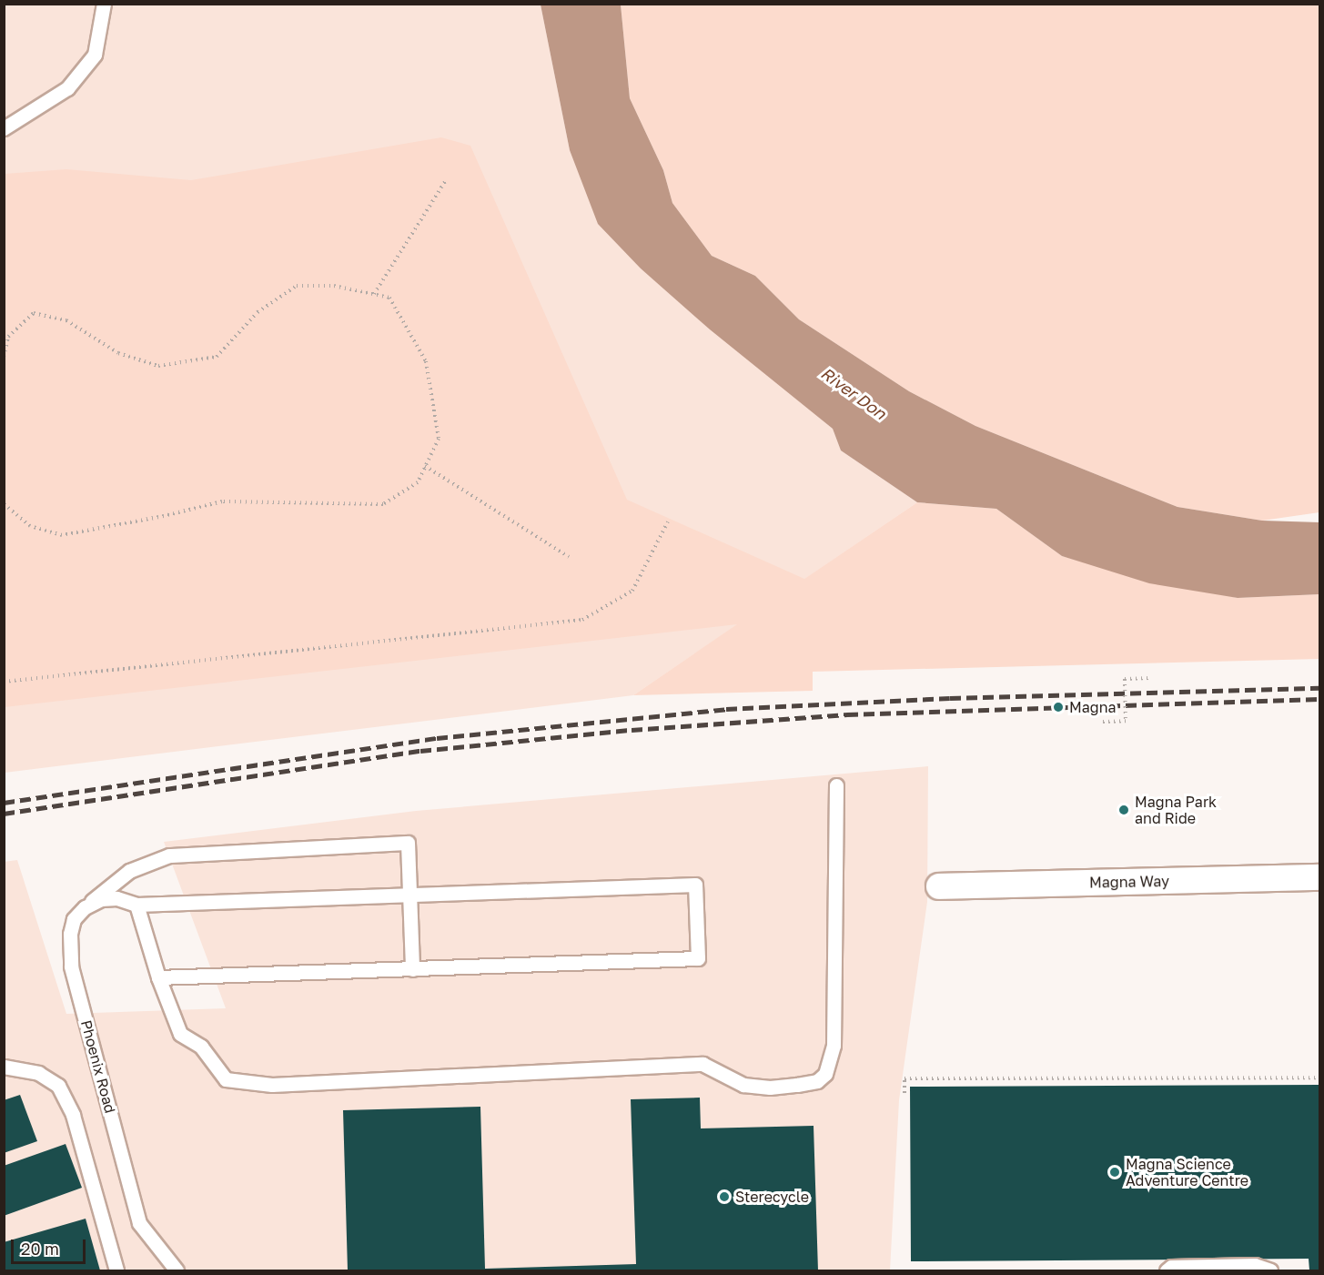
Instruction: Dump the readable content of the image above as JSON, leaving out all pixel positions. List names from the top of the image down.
{
  "streets": {
    "street": ["Magna Way"],
    "lane": ["Phoenix Road"]
  },
  "water": ["River Don"],
  "places": [
    "Magna",
    "Magna Park and Ride",
    "Magna Science Adventure Centre",
    "Sterecycle"
  ],
  "scale_bar": "20 m"
}
